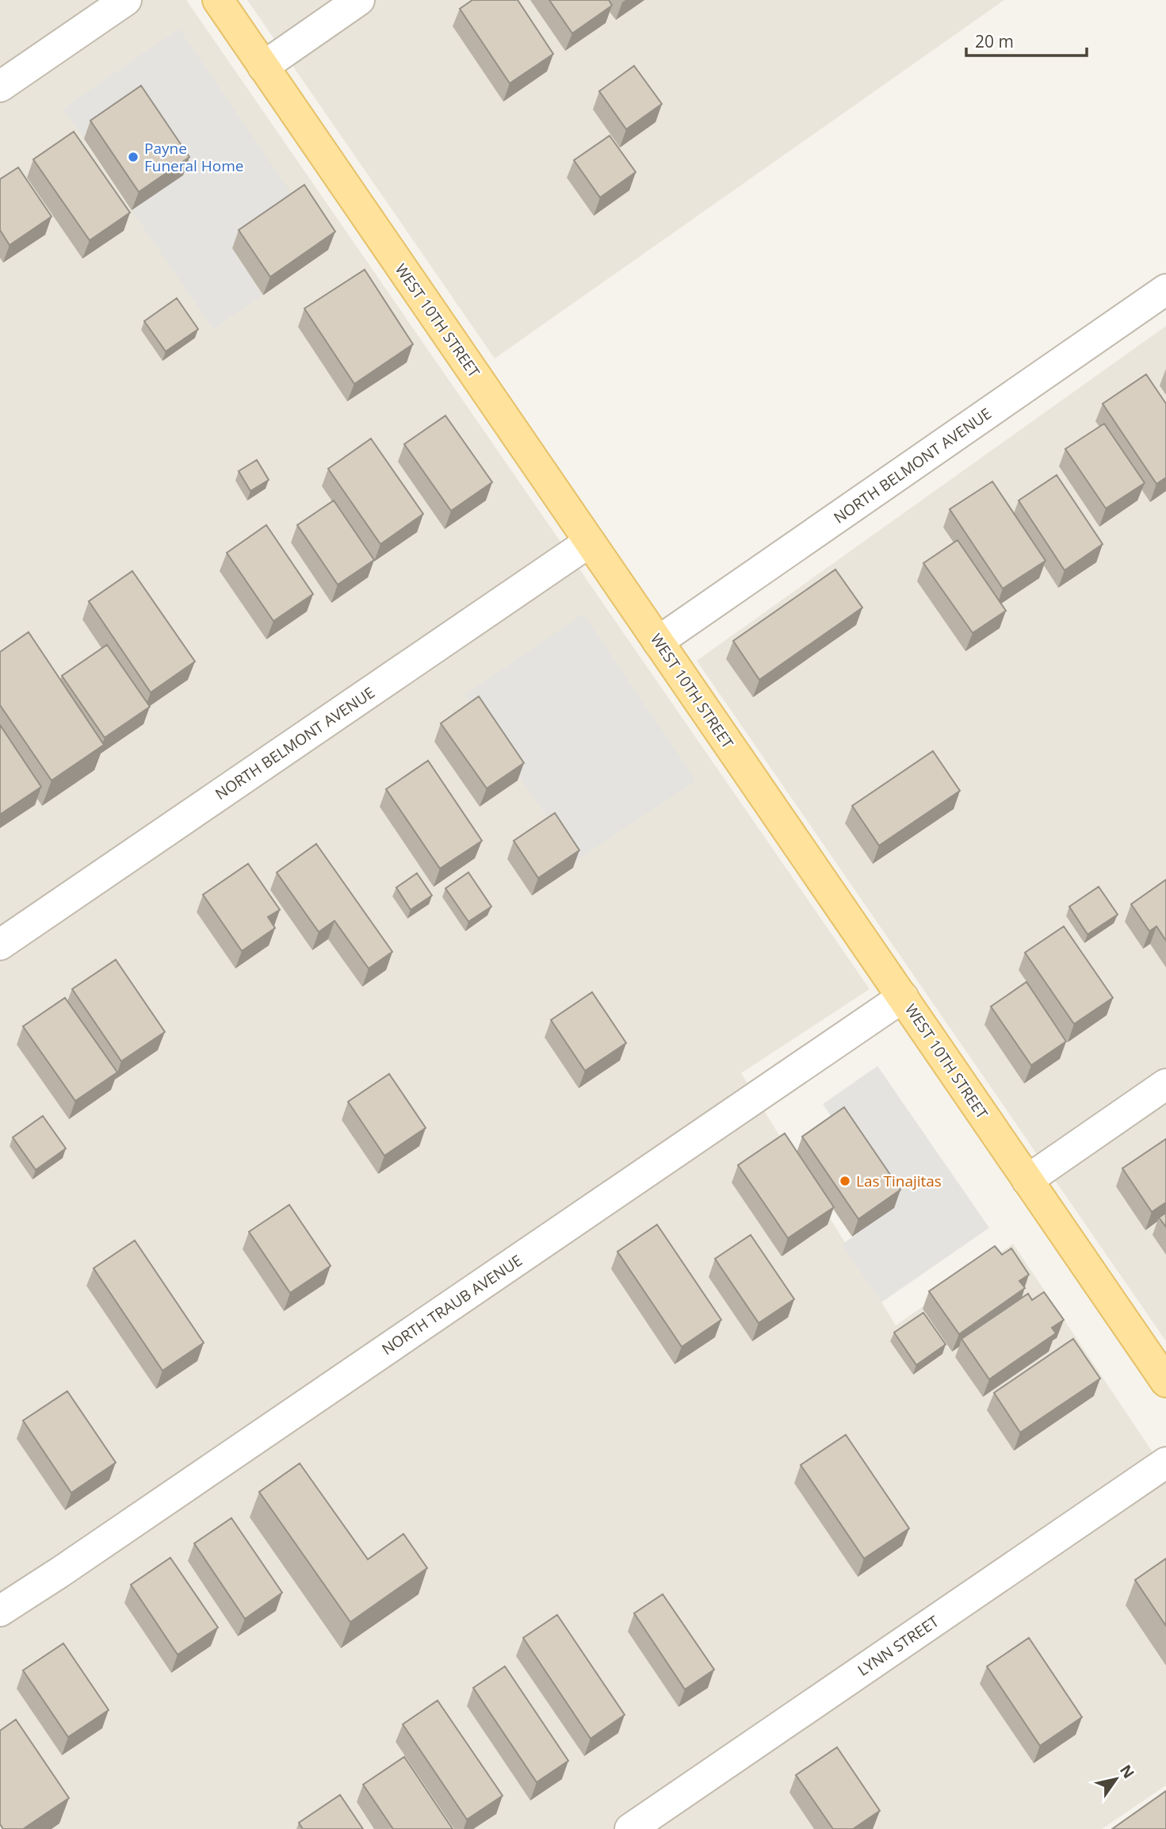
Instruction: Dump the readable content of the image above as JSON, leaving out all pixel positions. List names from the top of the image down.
{
  "streets": {
    "main road": ["WEST 10TH STREET"],
    "street": ["NORTH BELMONT AVENUE", "NORTH TRAUB AVENUE", "LYNN STREET"]
  },
  "crossings": [
    ["WEST 10TH STREET", "NORTH BELMONT AVENUE"],
    ["WEST 10TH STREET", "NORTH TRAUB AVENUE"]
  ],
  "places": ["Payne Funeral Home", "Las Tinajitas"],
  "scale_bar": "20 m",
  "north": "top right"
}
